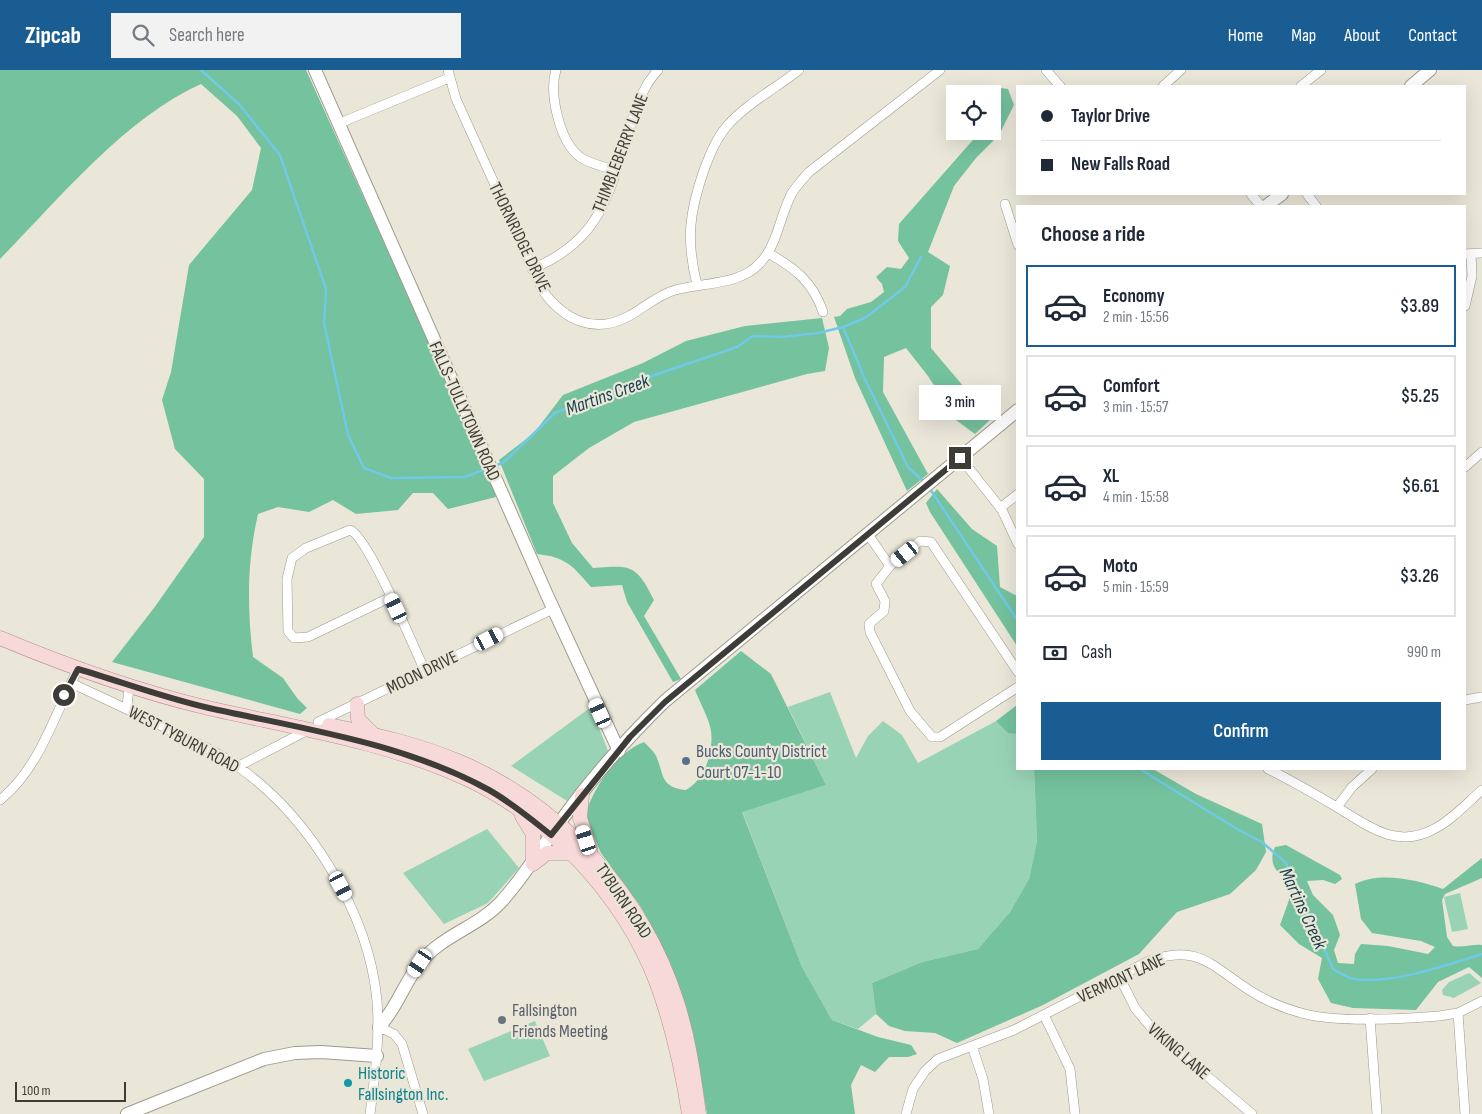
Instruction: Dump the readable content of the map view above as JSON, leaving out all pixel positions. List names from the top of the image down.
{
  "streets": {
    "main road": ["TYBURN ROAD"],
    "street": [
      "THIMBLEBERRY LANE",
      "THORNRIDGE DRIVE",
      "FALLS-TULLYTOWN ROAD",
      "MOON DRIVE",
      "WEST TYBURN ROAD",
      "VERMONT LANE",
      "VIKING LANE"
    ]
  },
  "crossings": [
    ["THIMBLEBERRY LANE", "THORNRIDGE DRIVE"],
    ["FALLS-TULLYTOWN ROAD", "MOON DRIVE"],
    ["MOON DRIVE", "WEST TYBURN ROAD"],
    ["MOON DRIVE", "TYBURN ROAD"],
    ["VERMONT LANE", "VIKING LANE"]
  ],
  "water": ["Martins Creek"],
  "places": ["Bucks County District Court 07-1-10", "Fallsington Friends Meeting", "Historic Fallsington Inc."],
  "scale_bar": "100 m",
  "page": {
    "header": "Zipcab",
    "search": "Search here",
    "nav": [
      "Home",
      "Map",
      "About",
      "Contact"
    ],
    "banner": ["Taylor Drive", "New Falls Road"],
    "heading": "Choose a ride",
    "list": [
      {
        "name": "Economy",
        "note": "2 min · 15:56",
        "value": "$3.89"
      },
      {
        "name": "Comfort",
        "note": "3 min · 15:57",
        "value": "$5.25"
      },
      {
        "name": "XL",
        "note": "4 min · 15:58",
        "value": "$6.61"
      },
      {
        "name": "Moto",
        "note": "5 min · 15:59",
        "value": "$3.26"
      }
    ],
    "bubble": "3 min",
    "pay": ["Cash", "990 m"],
    "buttons": "Confirm",
    "scale": "100 m"
  }
}
